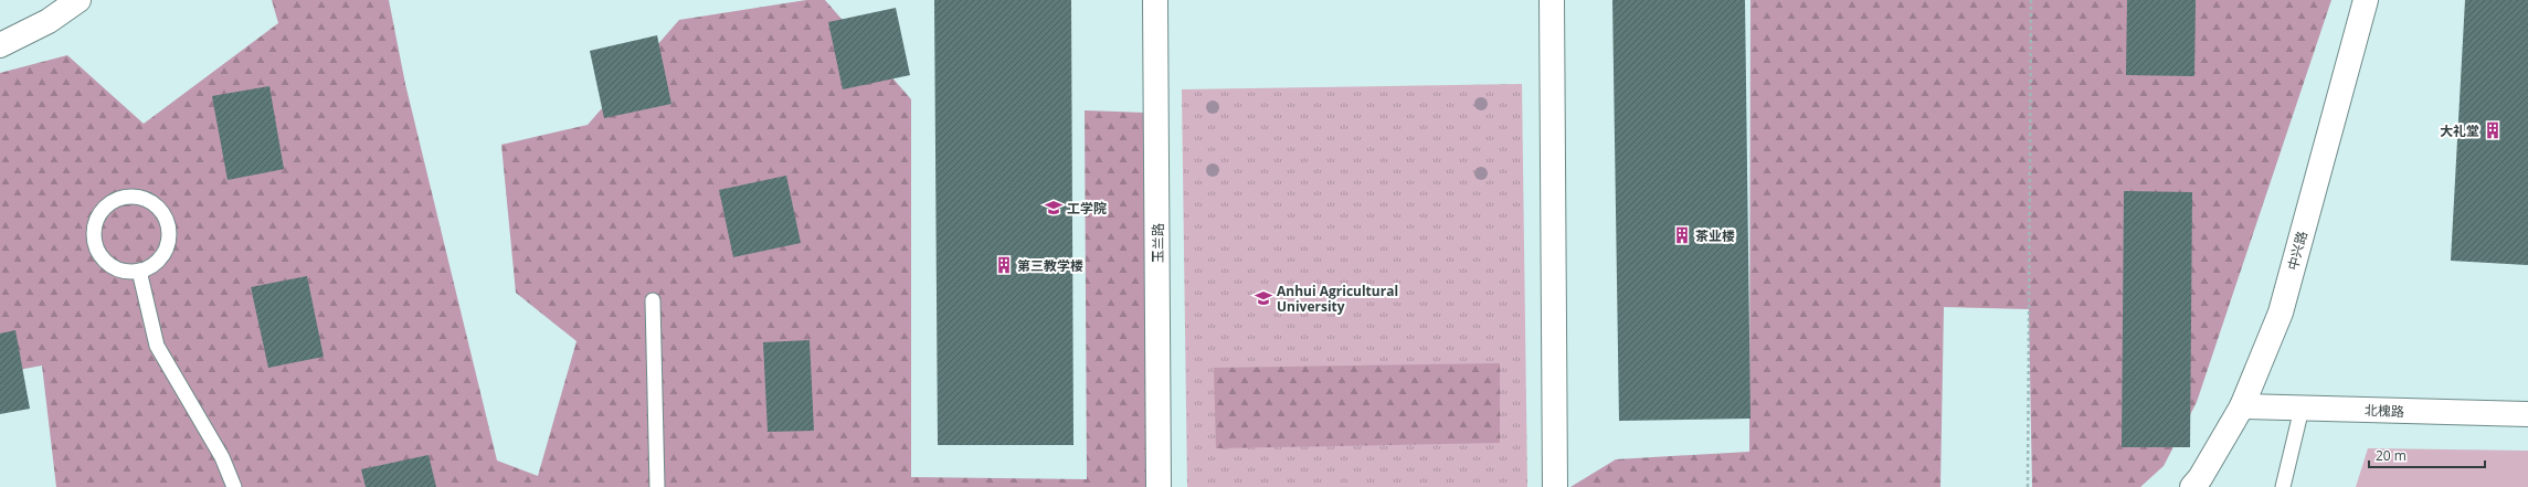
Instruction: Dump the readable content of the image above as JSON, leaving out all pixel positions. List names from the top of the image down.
{
  "streets": {
    "street": ["玉兰路", "中兴路", "北槐路"]
  },
  "crossings": [
    ["中兴路", "北槐路"]
  ],
  "places": {
    "building": ["大礼堂", "茶业楼", "第三教学楼"],
    "school or university": ["工学院", "Anhui Agricultural University"]
  },
  "scale_bar": "20 m"
}
